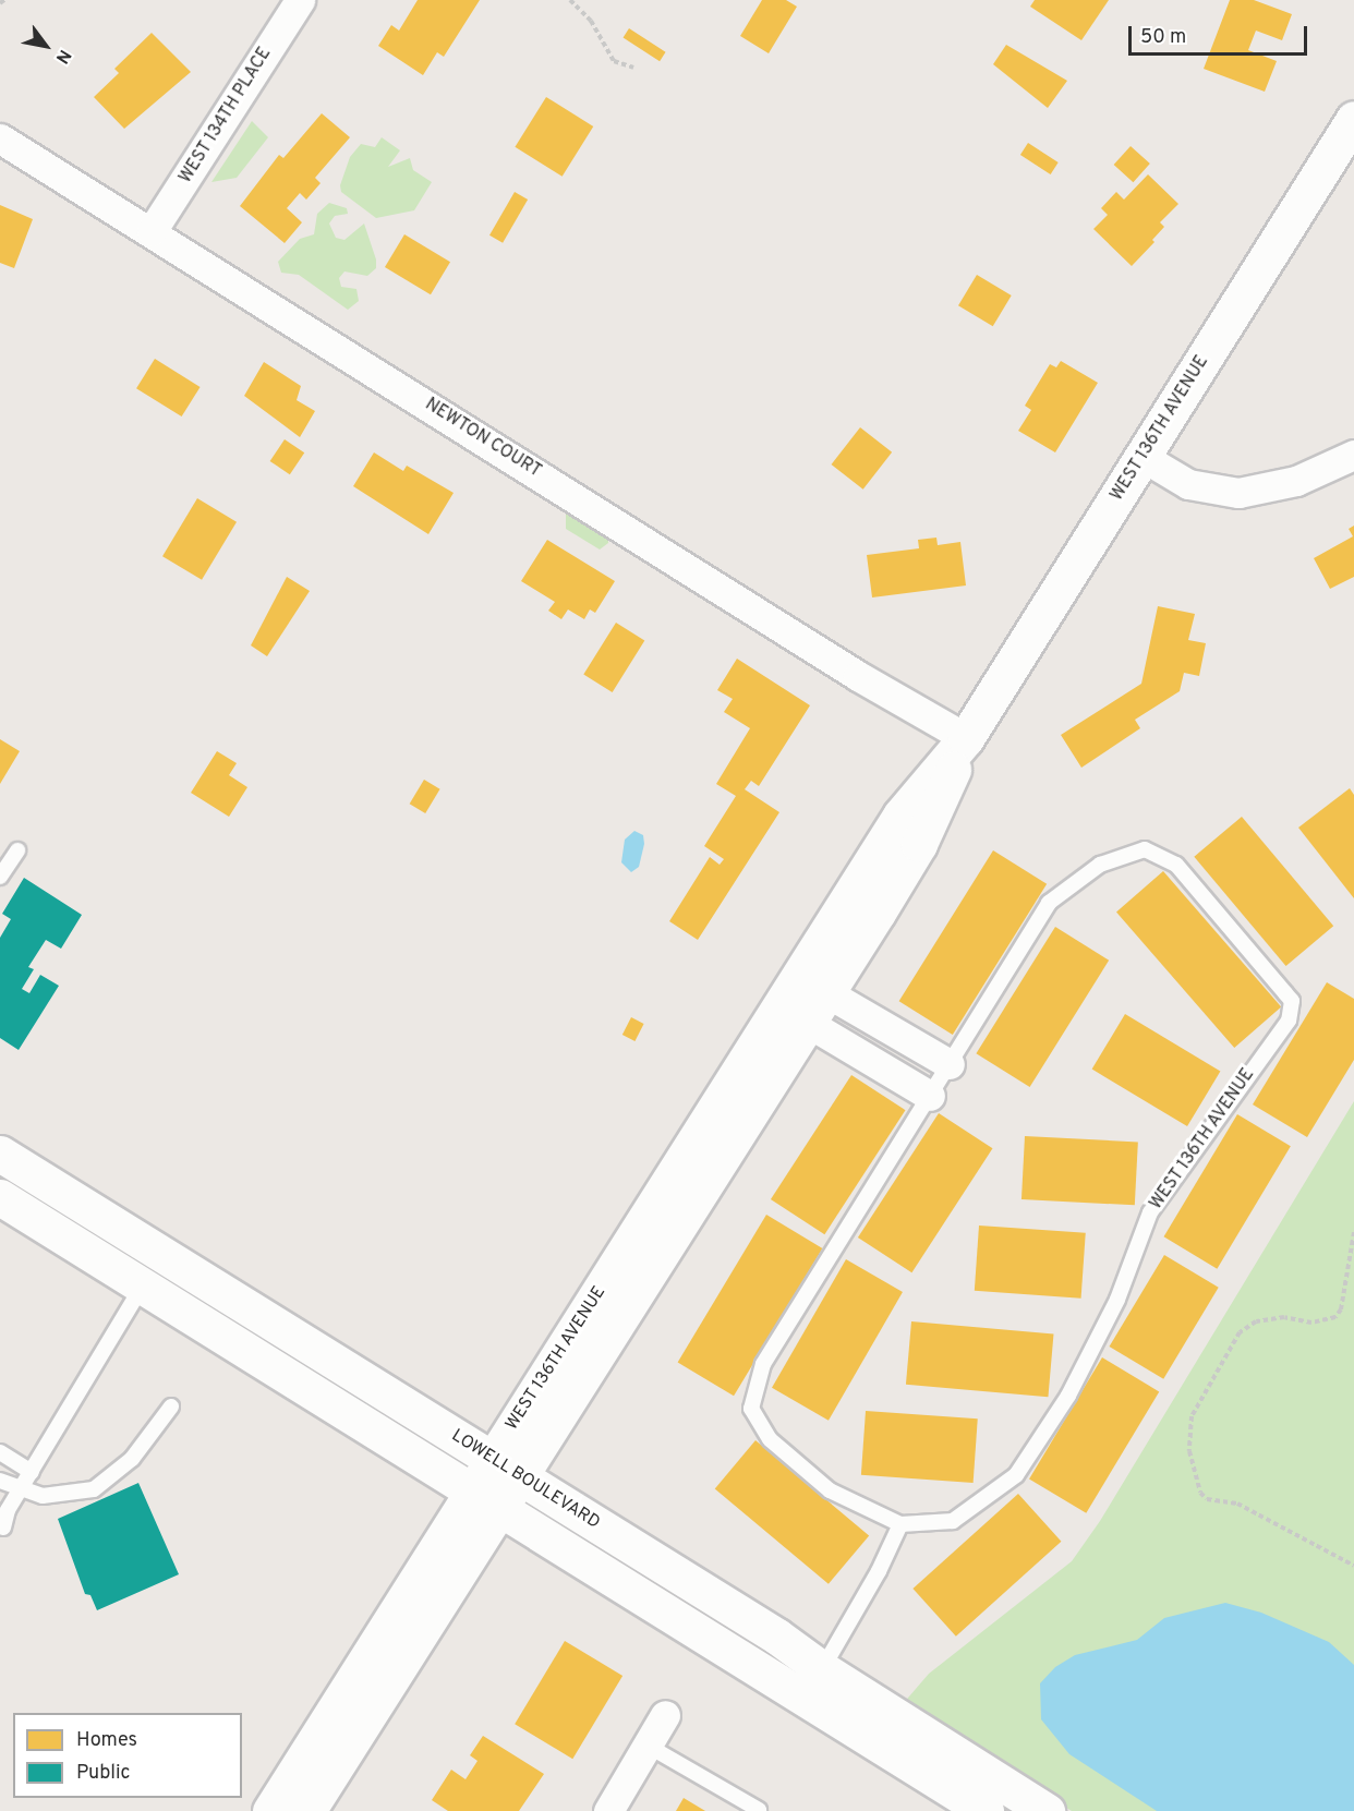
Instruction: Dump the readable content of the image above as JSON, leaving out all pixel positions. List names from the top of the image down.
{
  "streets": {
    "main road": ["WEST 136TH AVENUE", "LOWELL BOULEVARD"],
    "street": ["WEST 134TH PLACE", "NEWTON COURT"]
  },
  "crossings": [
    ["WEST 134TH PLACE", "NEWTON COURT"],
    ["WEST 136TH AVENUE", "NEWTON COURT"],
    ["WEST 136TH AVENUE", "LOWELL BOULEVARD"]
  ],
  "legend": ["Homes", "Public"],
  "scale_bar": "50 m",
  "north": "bottom right"
}
